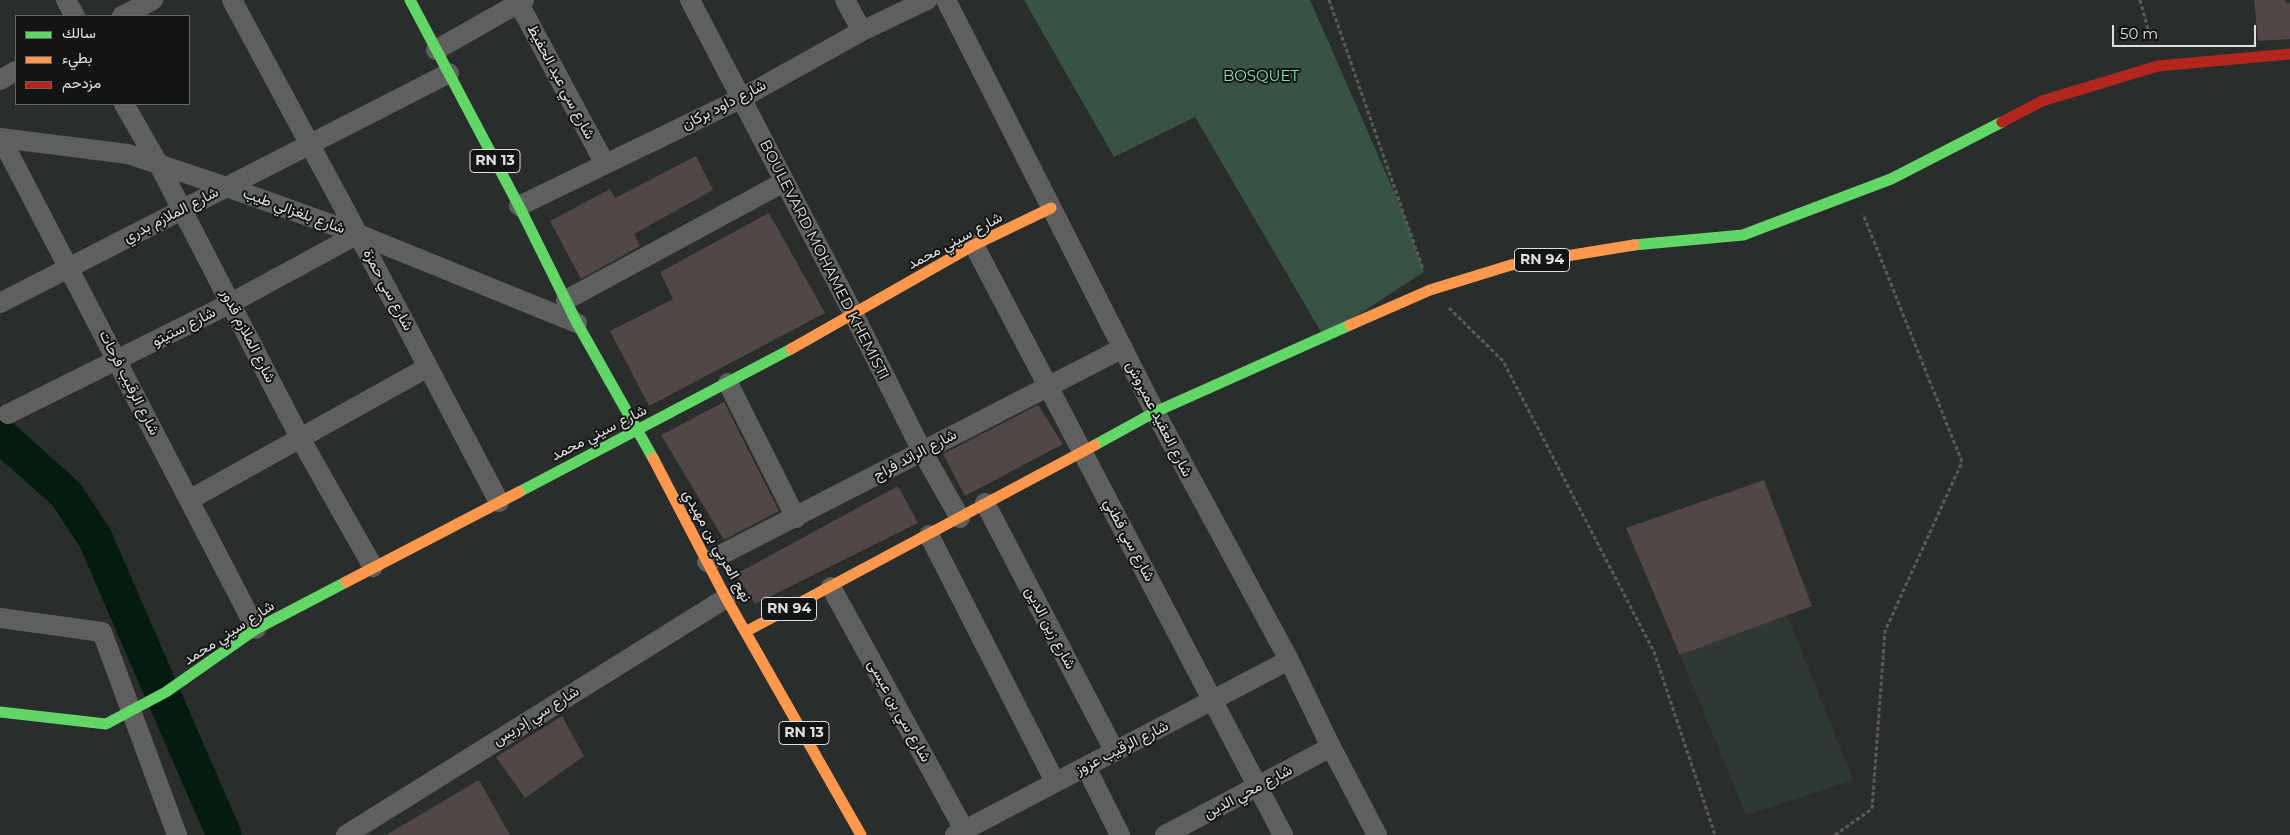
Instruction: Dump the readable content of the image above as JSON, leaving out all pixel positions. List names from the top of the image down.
{
  "streets": {
    "main road": [
      "RN 13",
      "شارع سيني محمد",
      "RN 94",
      "نهج العربي بن مهيدي"
    ],
    "street": [
      "شارع سي عبد الحفيظ",
      "شارع داود بركان",
      "شارع بلغزالي طيب",
      "شارع الملازم بدري",
      "BOULEVARD MOHAMED KHEMISTI",
      "شارع سي حمزة",
      "شارع ستيتو",
      "شارع الملازم قدور",
      "شارع الرقيب فرحات",
      "شارع العقيد عميروش",
      "شارع الرائد فراج",
      "شارع سي قطني",
      "شارع زين الدين",
      "شارع سي بن عيسى",
      "شارع سي إدريس",
      "شارع الرقيب عزوز",
      "شارع محي الدين"
    ]
  },
  "crossings": [
    ["شارع سي عبد الحفيظ", "شارع داود بركان"],
    ["شارع داود بركان", "RN 13"],
    ["شارع داود بركان", "BOULEVARD MOHAMED KHEMISTI"],
    ["RN 13", "شارع بلغزالي طيب"],
    ["RN 13", "شارع الملازم بدري"],
    ["RN 13", "نهج العربي بن مهيدي"],
    ["شارع بلغزالي طيب", "شارع الملازم بدري"],
    ["شارع بلغزالي طيب", "شارع سي حمزة"],
    ["شارع بلغزالي طيب", "شارع ستيتو"],
    ["شارع بلغزالي طيب", "شارع الملازم قدور"],
    ["شارع بلغزالي طيب", "شارع الرقيب فرحات"],
    ["شارع بلغزالي طيب", "نهج العربي بن مهيدي"],
    ["شارع الملازم بدري", "شارع سي حمزة"],
    ["شارع الملازم بدري", "شارع الملازم قدور"],
    ["شارع الملازم بدري", "شارع الرقيب فرحات"],
    ["شارع سيني محمد", "BOULEVARD MOHAMED KHEMISTI"],
    ["شارع سيني محمد", "شارع سي حمزة"],
    ["شارع سيني محمد", "شارع الملازم قدور"],
    ["شارع سيني محمد", "شارع الرقيب فرحات"],
    ["شارع سيني محمد", "شارع العقيد عميروش"],
    ["شارع سيني محمد", "شارع سي قطني"],
    ["شارع سيني محمد", "نهج العربي بن مهيدي"],
    ["BOULEVARD MOHAMED KHEMISTI", "RN 94"],
    ["BOULEVARD MOHAMED KHEMISTI", "شارع الرائد فراج"],
    ["RN 94", "شارع العقيد عميروش"],
    ["RN 94", "شارع سي قطني"],
    ["RN 94", "نهج العربي بن مهيدي"],
    ["RN 94", "شارع زين الدين"],
    ["RN 94", "شارع سي بن عيسى"],
    ["شارع سي حمزة", "شارع ستيتو"],
    ["شارع ستيتو", "شارع الملازم قدور"],
    ["شارع ستيتو", "شارع الرقيب فرحات"],
    ["شارع العقيد عميروش", "شارع الرائد فراج"],
    ["شارع العقيد عميروش", "شارع الرقيب عزوز"],
    ["شارع العقيد عميروش", "شارع محي الدين"],
    ["شارع الرائد فراج", "شارع سي قطني"],
    ["شارع الرائد فراج", "نهج العربي بن مهيدي"],
    ["شارع سي قطني", "شارع الرقيب عزوز"],
    ["شارع سي قطني", "شارع محي الدين"],
    ["نهج العربي بن مهيدي", "شارع سي إدريس"],
    ["شارع زين الدين", "شارع الرقيب عزوز"],
    ["شارع سي بن عيسى", "شارع الرقيب عزوز"]
  ],
  "parks": ["BOSQUET"],
  "legend": ["سالك", "بطيء", "مزدحم"],
  "scale_bar": "50 m"
}
